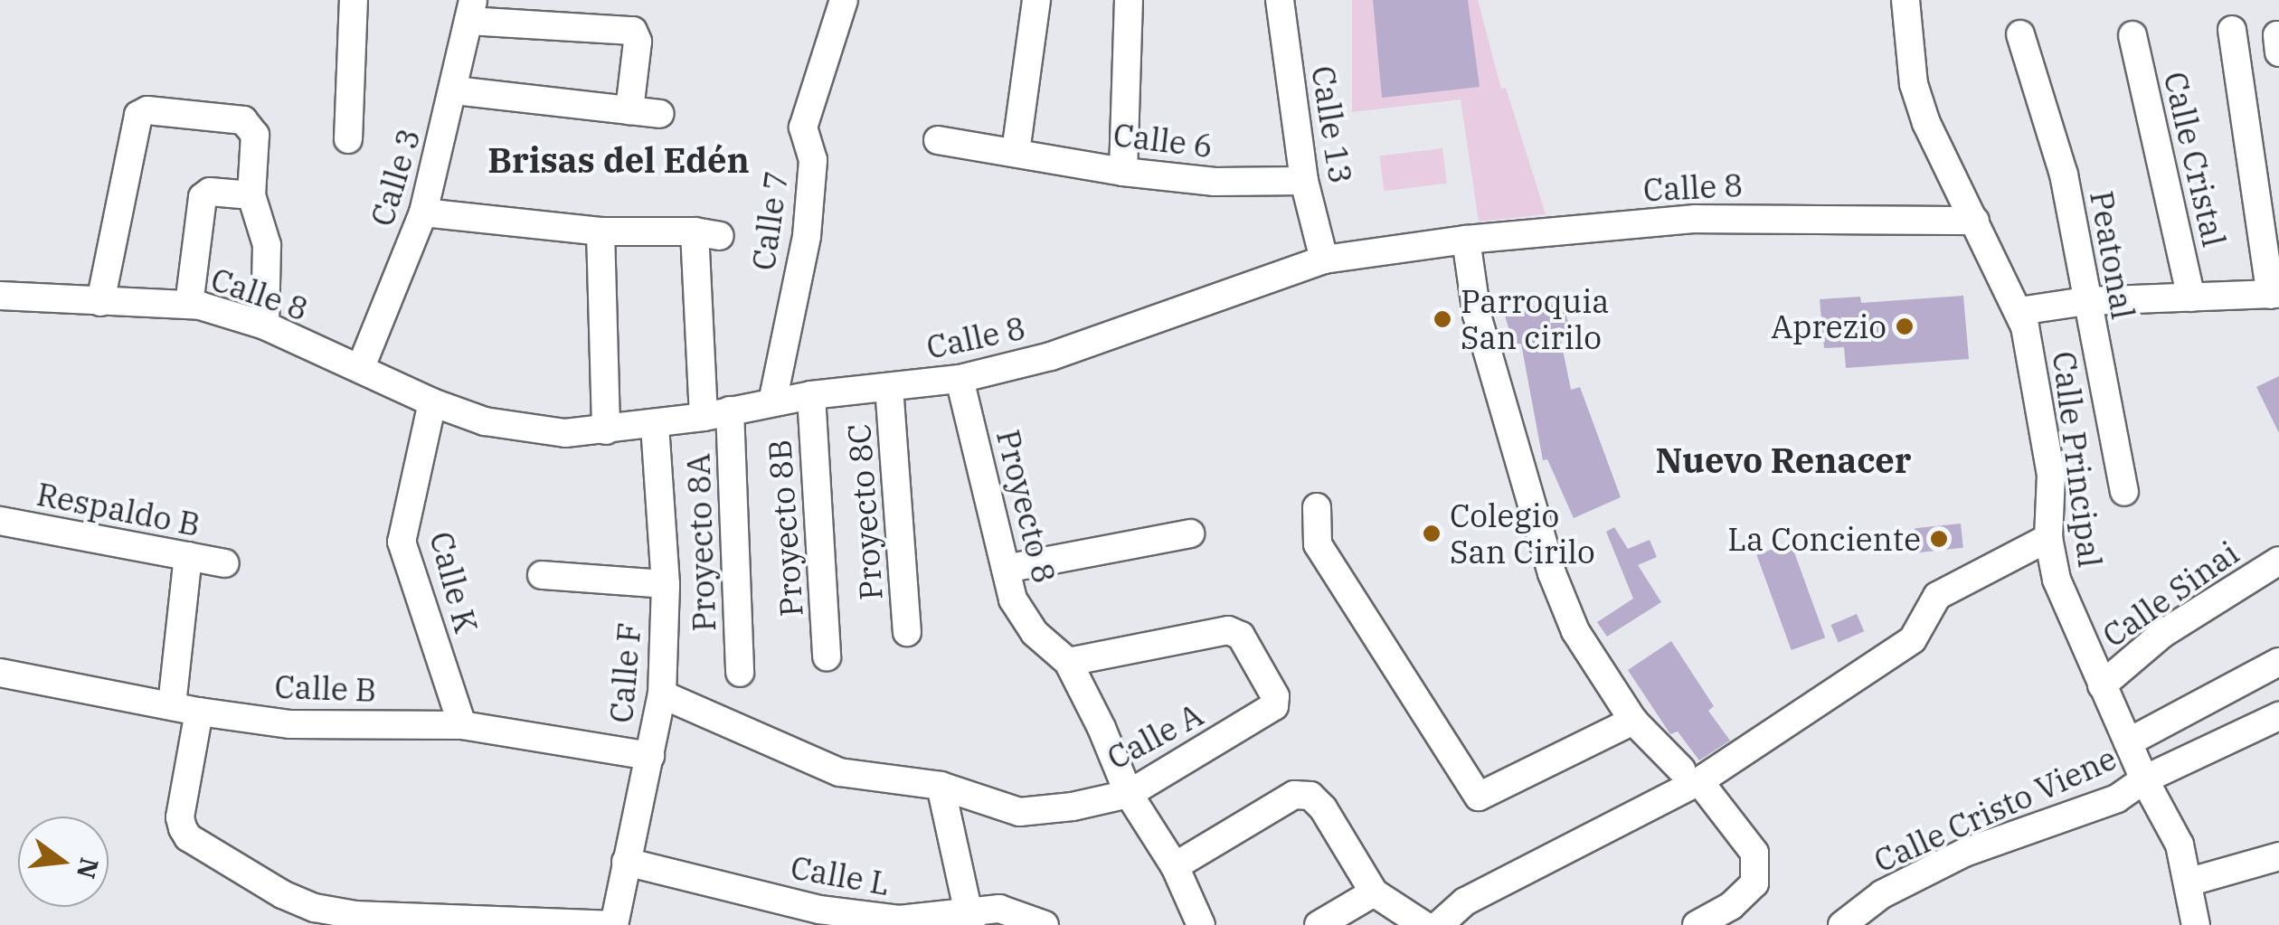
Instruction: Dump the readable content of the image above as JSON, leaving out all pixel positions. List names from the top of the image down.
{
  "streets": {
    "street": [
      "Calle 13",
      "Calle 6",
      "Calle Cristal",
      "Calle 3",
      "Calle 8",
      "Calle 7",
      "Peatonal",
      "Calle Principal",
      "Proyecto 8",
      "Respaldo B",
      "Proyecto 8C",
      "Proyecto 8B",
      "Proyecto 8A",
      "Calle K",
      "Calle Sinai",
      "Calle F",
      "Calle B",
      "Calle A",
      "Calle Cristo Viene",
      "Calle L"
    ]
  },
  "crossings": [
    ["Calle 13", "Calle 6"],
    ["Calle 13", "Calle 8"],
    ["Calle 3", "Calle 8"],
    ["Calle 8", "Calle 7"],
    ["Calle 8", "Calle Principal"],
    ["Calle 8", "Proyecto 8"],
    ["Calle 8", "Proyecto 8C"],
    ["Calle 8", "Proyecto 8B"],
    ["Calle 8", "Proyecto 8A"],
    ["Calle 8", "Calle K"],
    ["Calle 8", "Calle F"],
    ["Calle Principal", "Calle Sinai"],
    ["Calle Principal", "Calle Cristo Viene"],
    ["Proyecto 8", "Calle A"],
    ["Calle K", "Calle B"],
    ["Calle F", "Calle B"],
    ["Calle F", "Calle A"],
    ["Calle F", "Calle L"]
  ],
  "districts": ["Brisas del Edén", "Nuevo Renacer"],
  "places": [
    "Parroquia San cirilo",
    "Aprezio",
    "Colegio San Cirilo",
    "La Conciente"
  ],
  "north": "right"
}
